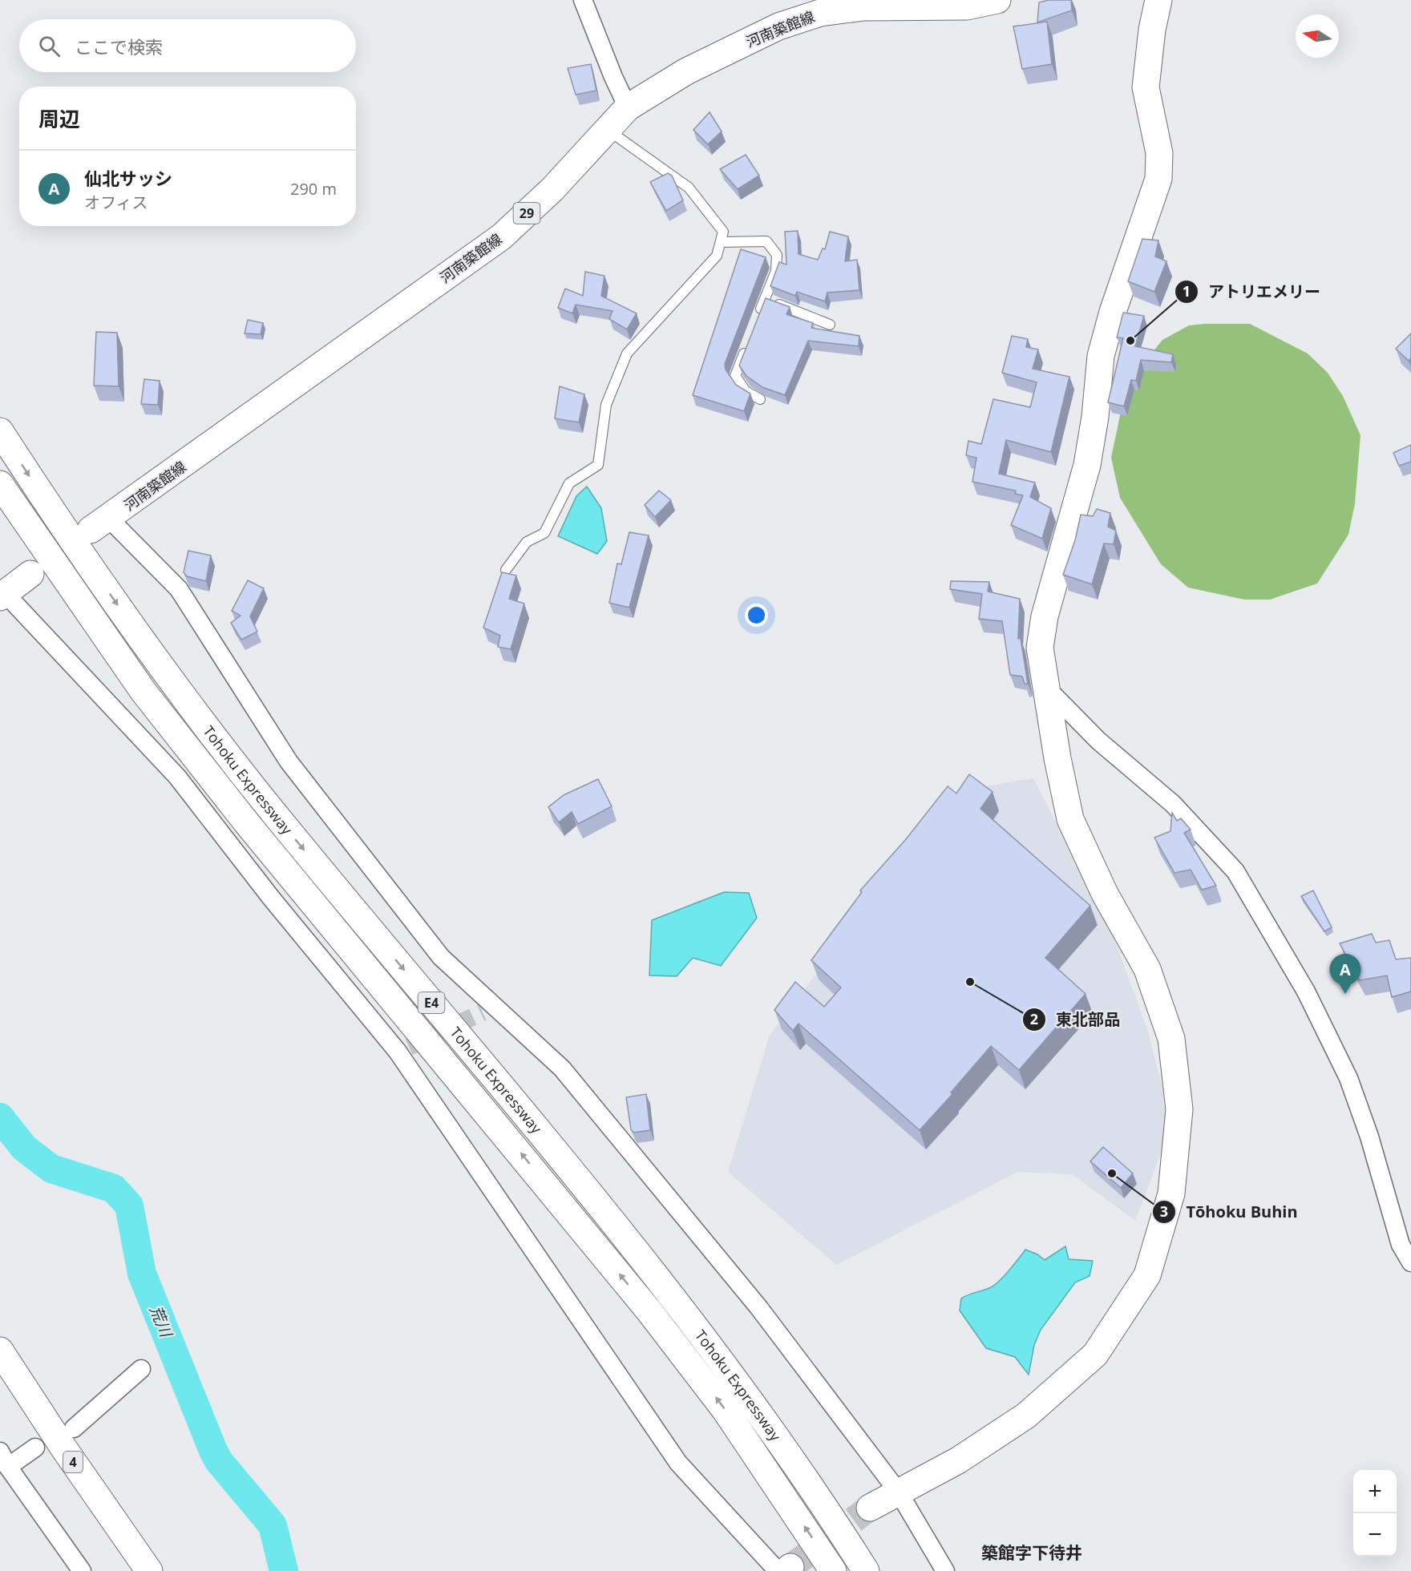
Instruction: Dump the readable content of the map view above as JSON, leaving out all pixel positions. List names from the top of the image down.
{
  "streets": {
    "main road": [
      "河南築館線",
      "29",
      "Tohoku Expressway",
      "E4",
      "4"
    ]
  },
  "districts": ["築館字下待井"],
  "water": ["荒川"],
  "places": ["アトリエメリー", "東北部品", "Tōhoku Buhin"],
  "north": "left",
  "page": {
    "search": "ここで検索",
    "heading": "周辺",
    "list": [
      {
        "mark": "A",
        "name": "仙北サッシ",
        "note": "オフィス",
        "value": "290 m"
      }
    ],
    "pins": "A",
    "map_buttons": ["+", "−"]
  }
}
